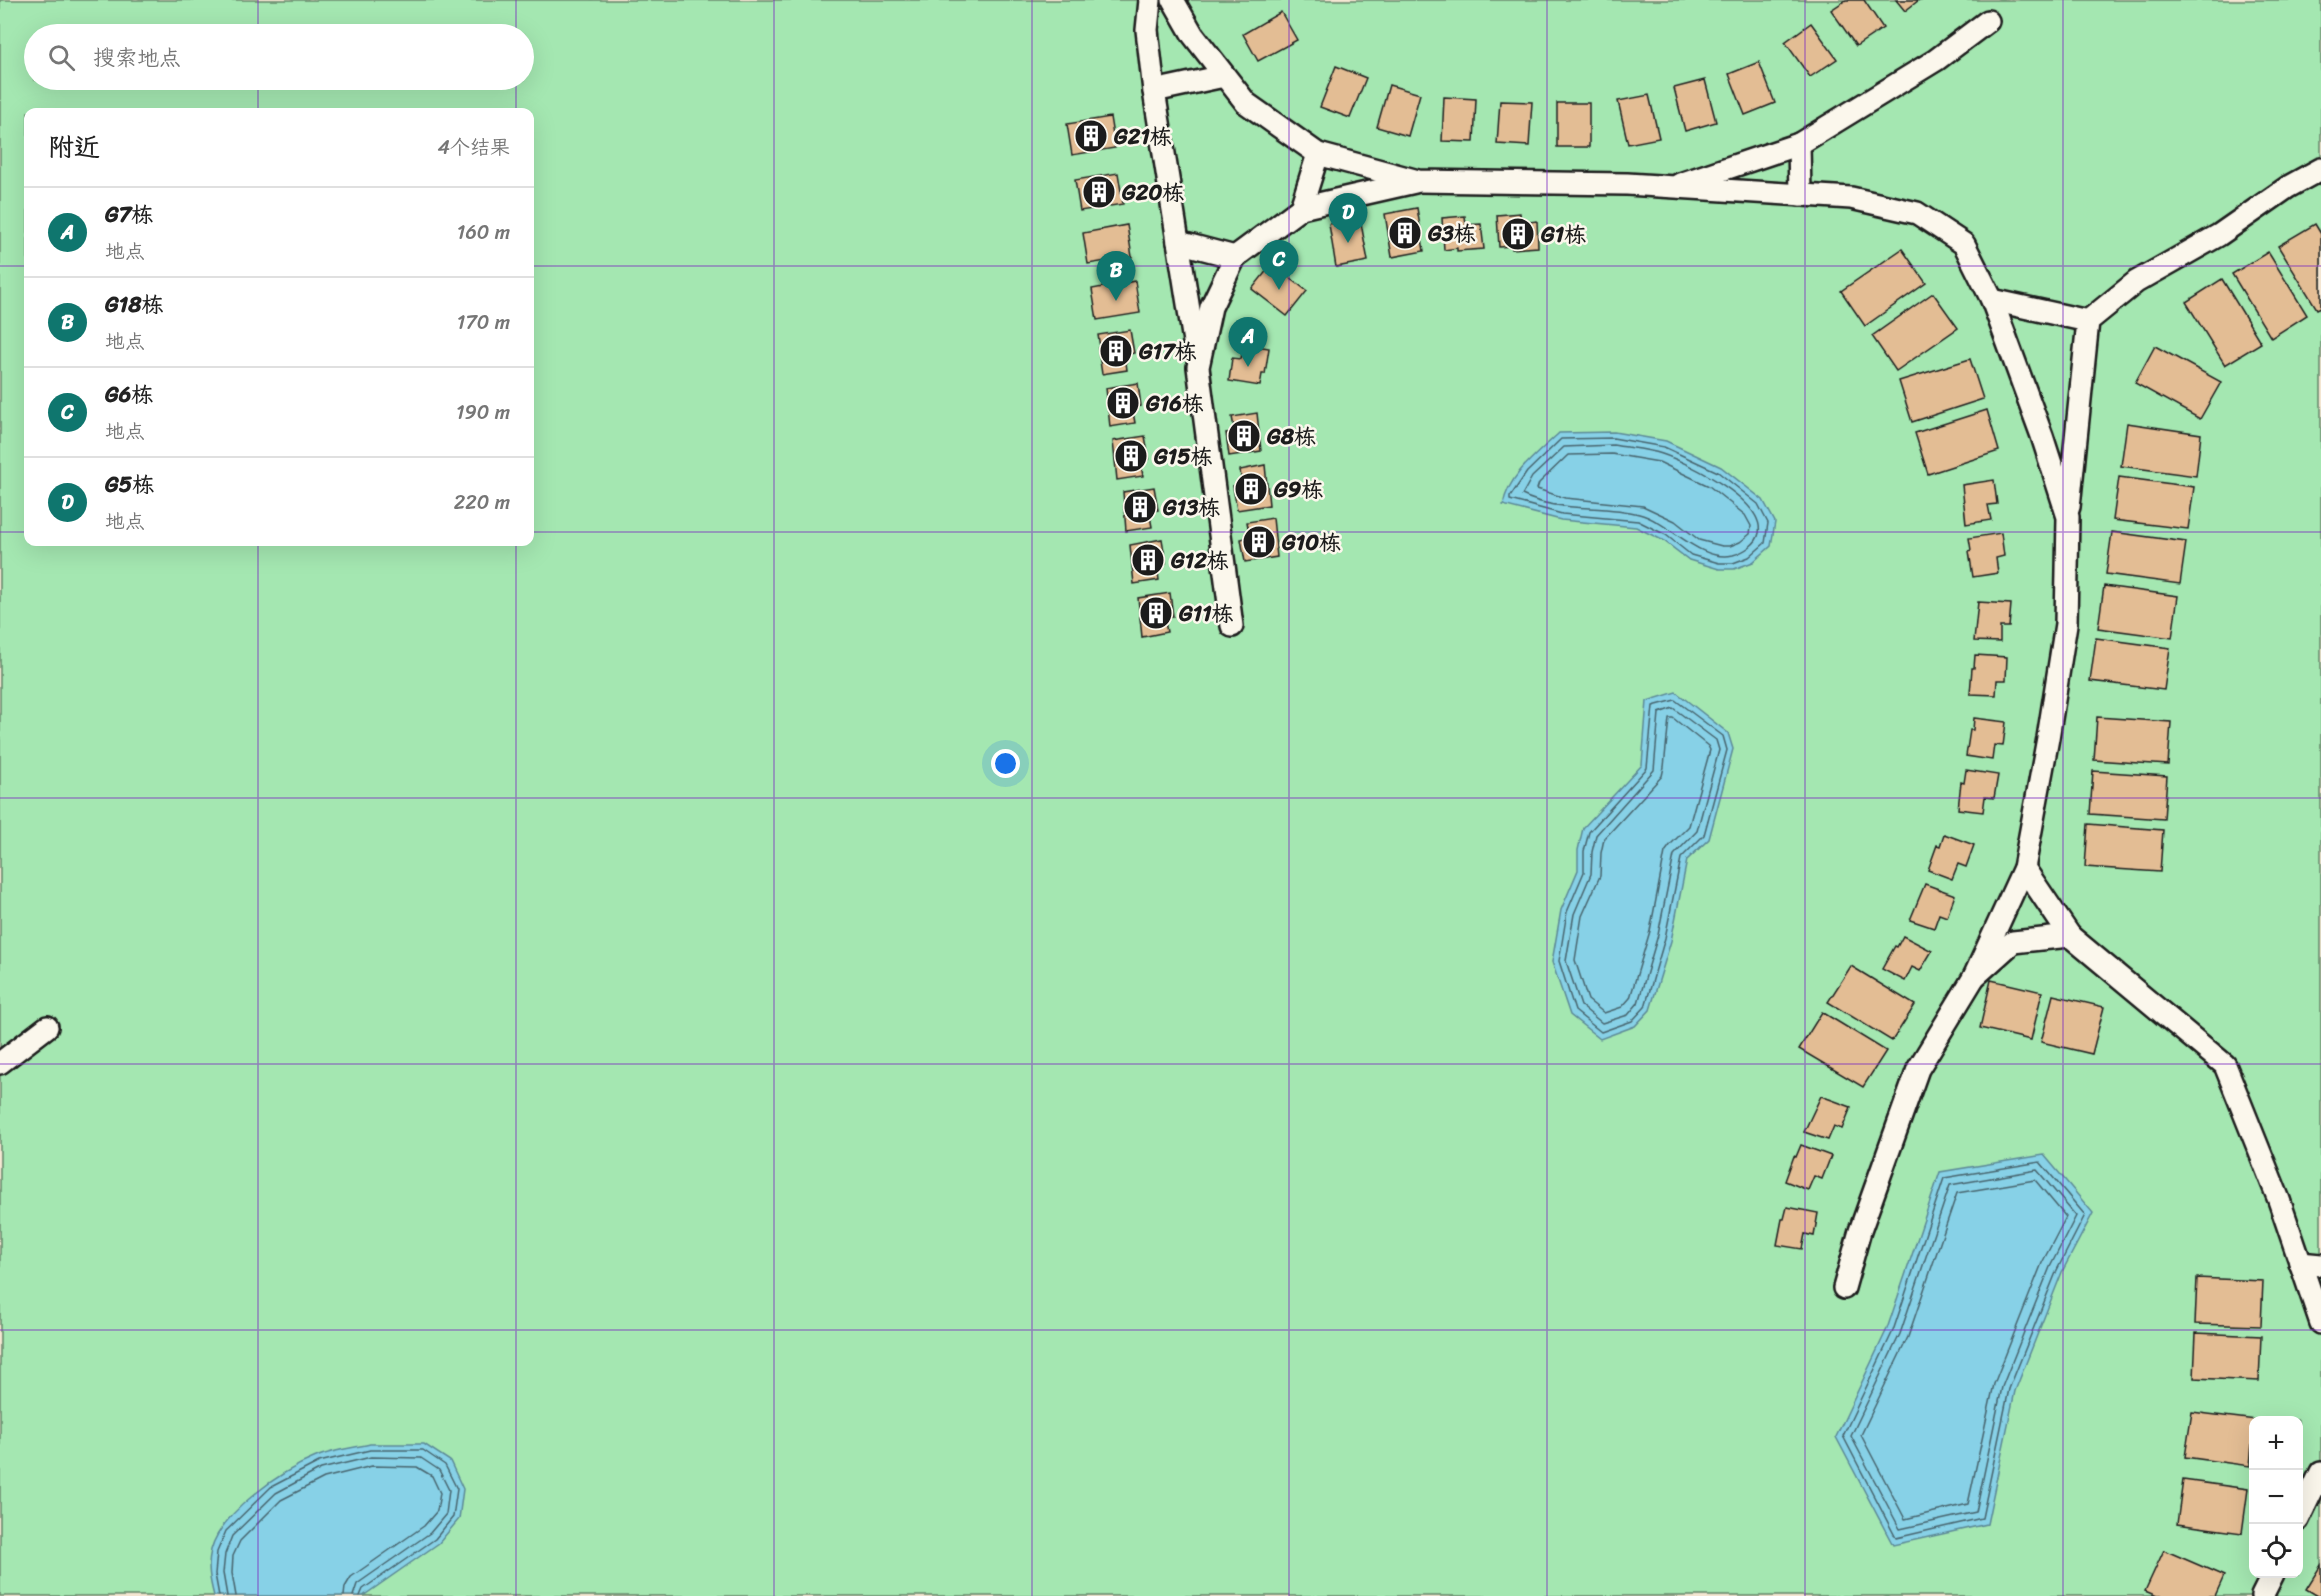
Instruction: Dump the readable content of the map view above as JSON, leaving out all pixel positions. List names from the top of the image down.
{
  "places": {
    "building": [
      "G21栋",
      "G20栋",
      "G3栋",
      "G1栋",
      "G17栋",
      "G16栋",
      "G8栋",
      "G15栋",
      "G9栋",
      "G13栋",
      "G10栋",
      "G12栋",
      "G11栋"
    ]
  },
  "page": {
    "search": "搜索地点",
    "heading": ["附近", "4个结果"],
    "list": [
      {
        "mark": "A",
        "name": "G7栋",
        "note": "地点",
        "value": "160 m"
      },
      {
        "mark": "B",
        "name": "G18栋",
        "note": "地点",
        "value": "170 m"
      },
      {
        "mark": "C",
        "name": "G6栋",
        "note": "地点",
        "value": "190 m"
      },
      {
        "mark": "D",
        "name": "G5栋",
        "note": "地点",
        "value": "220 m"
      }
    ],
    "pins": [
      "D",
      "C",
      "B",
      "A"
    ],
    "map_buttons": ["+", "−"]
  }
}
